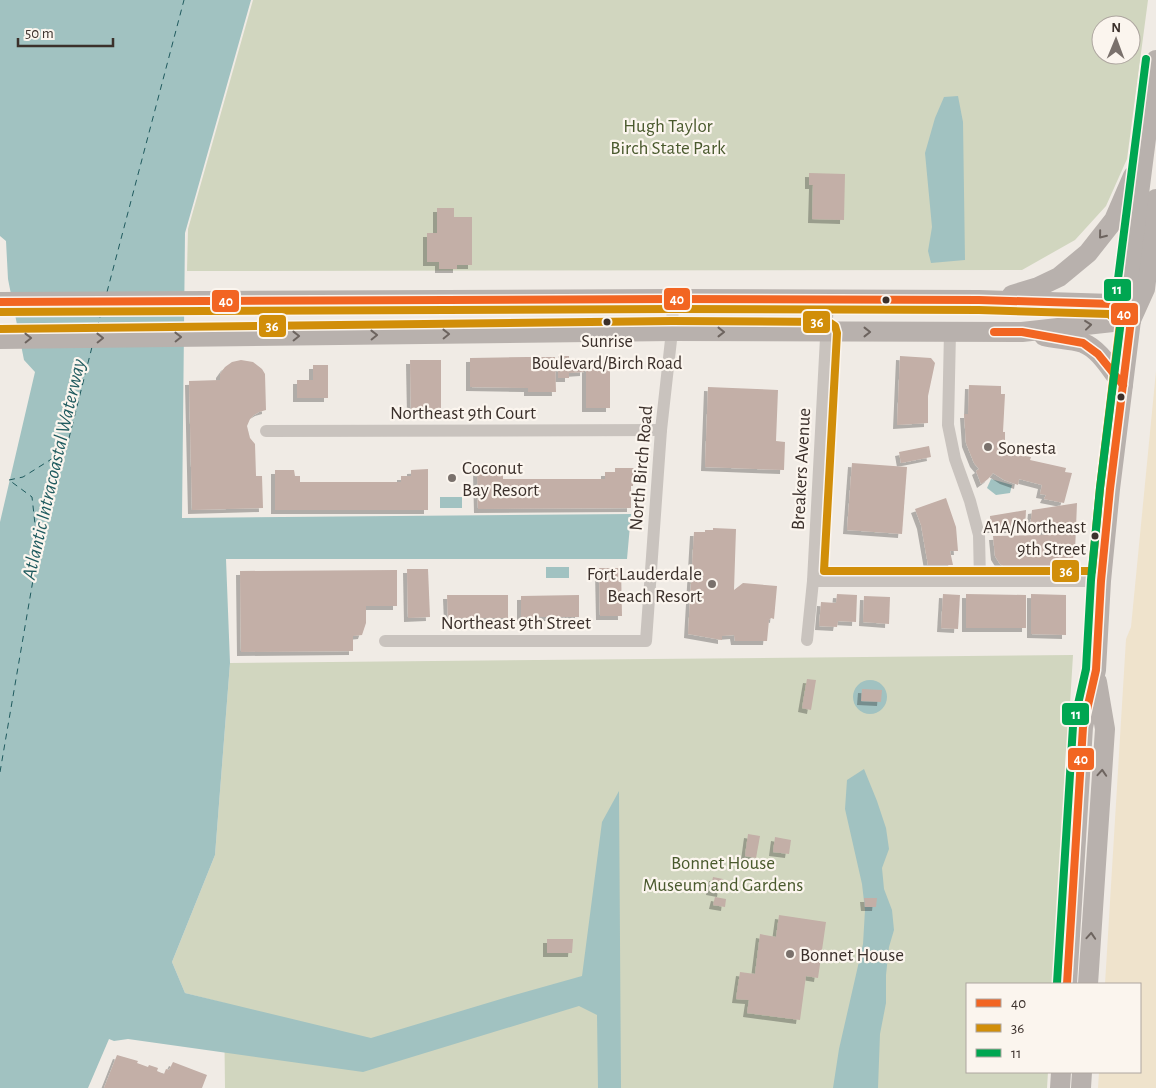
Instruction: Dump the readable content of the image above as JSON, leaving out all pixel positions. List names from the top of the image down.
{
  "streets": {
    "street": [
      "Northeast 9th Court",
      "North Birch Road",
      "Breakers Avenue",
      "Northeast 9th Street"
    ]
  },
  "crossings": [
    ["Northeast 9th Court", "North Birch Road"],
    ["North Birch Road", "Northeast 9th Street"]
  ],
  "water": ["Atlantic Intracoastal Waterway"],
  "parks": ["Hugh Taylor Birch State Park", "Bonnet House Museum and Gardens"],
  "places": [
    "Sunrise Boulevard/Birch Road",
    "Sonesta",
    "Coconut Bay Resort",
    "A1A/Northeast 9th Street",
    "Fort Lauderdale Beach Resort",
    "Bonnet House"
  ],
  "lines": ["transit line 11", "transit line 40", "transit line 36"],
  "legend": ["40", "36", "11"],
  "scale_bar": "50 m",
  "north": "top"
}
